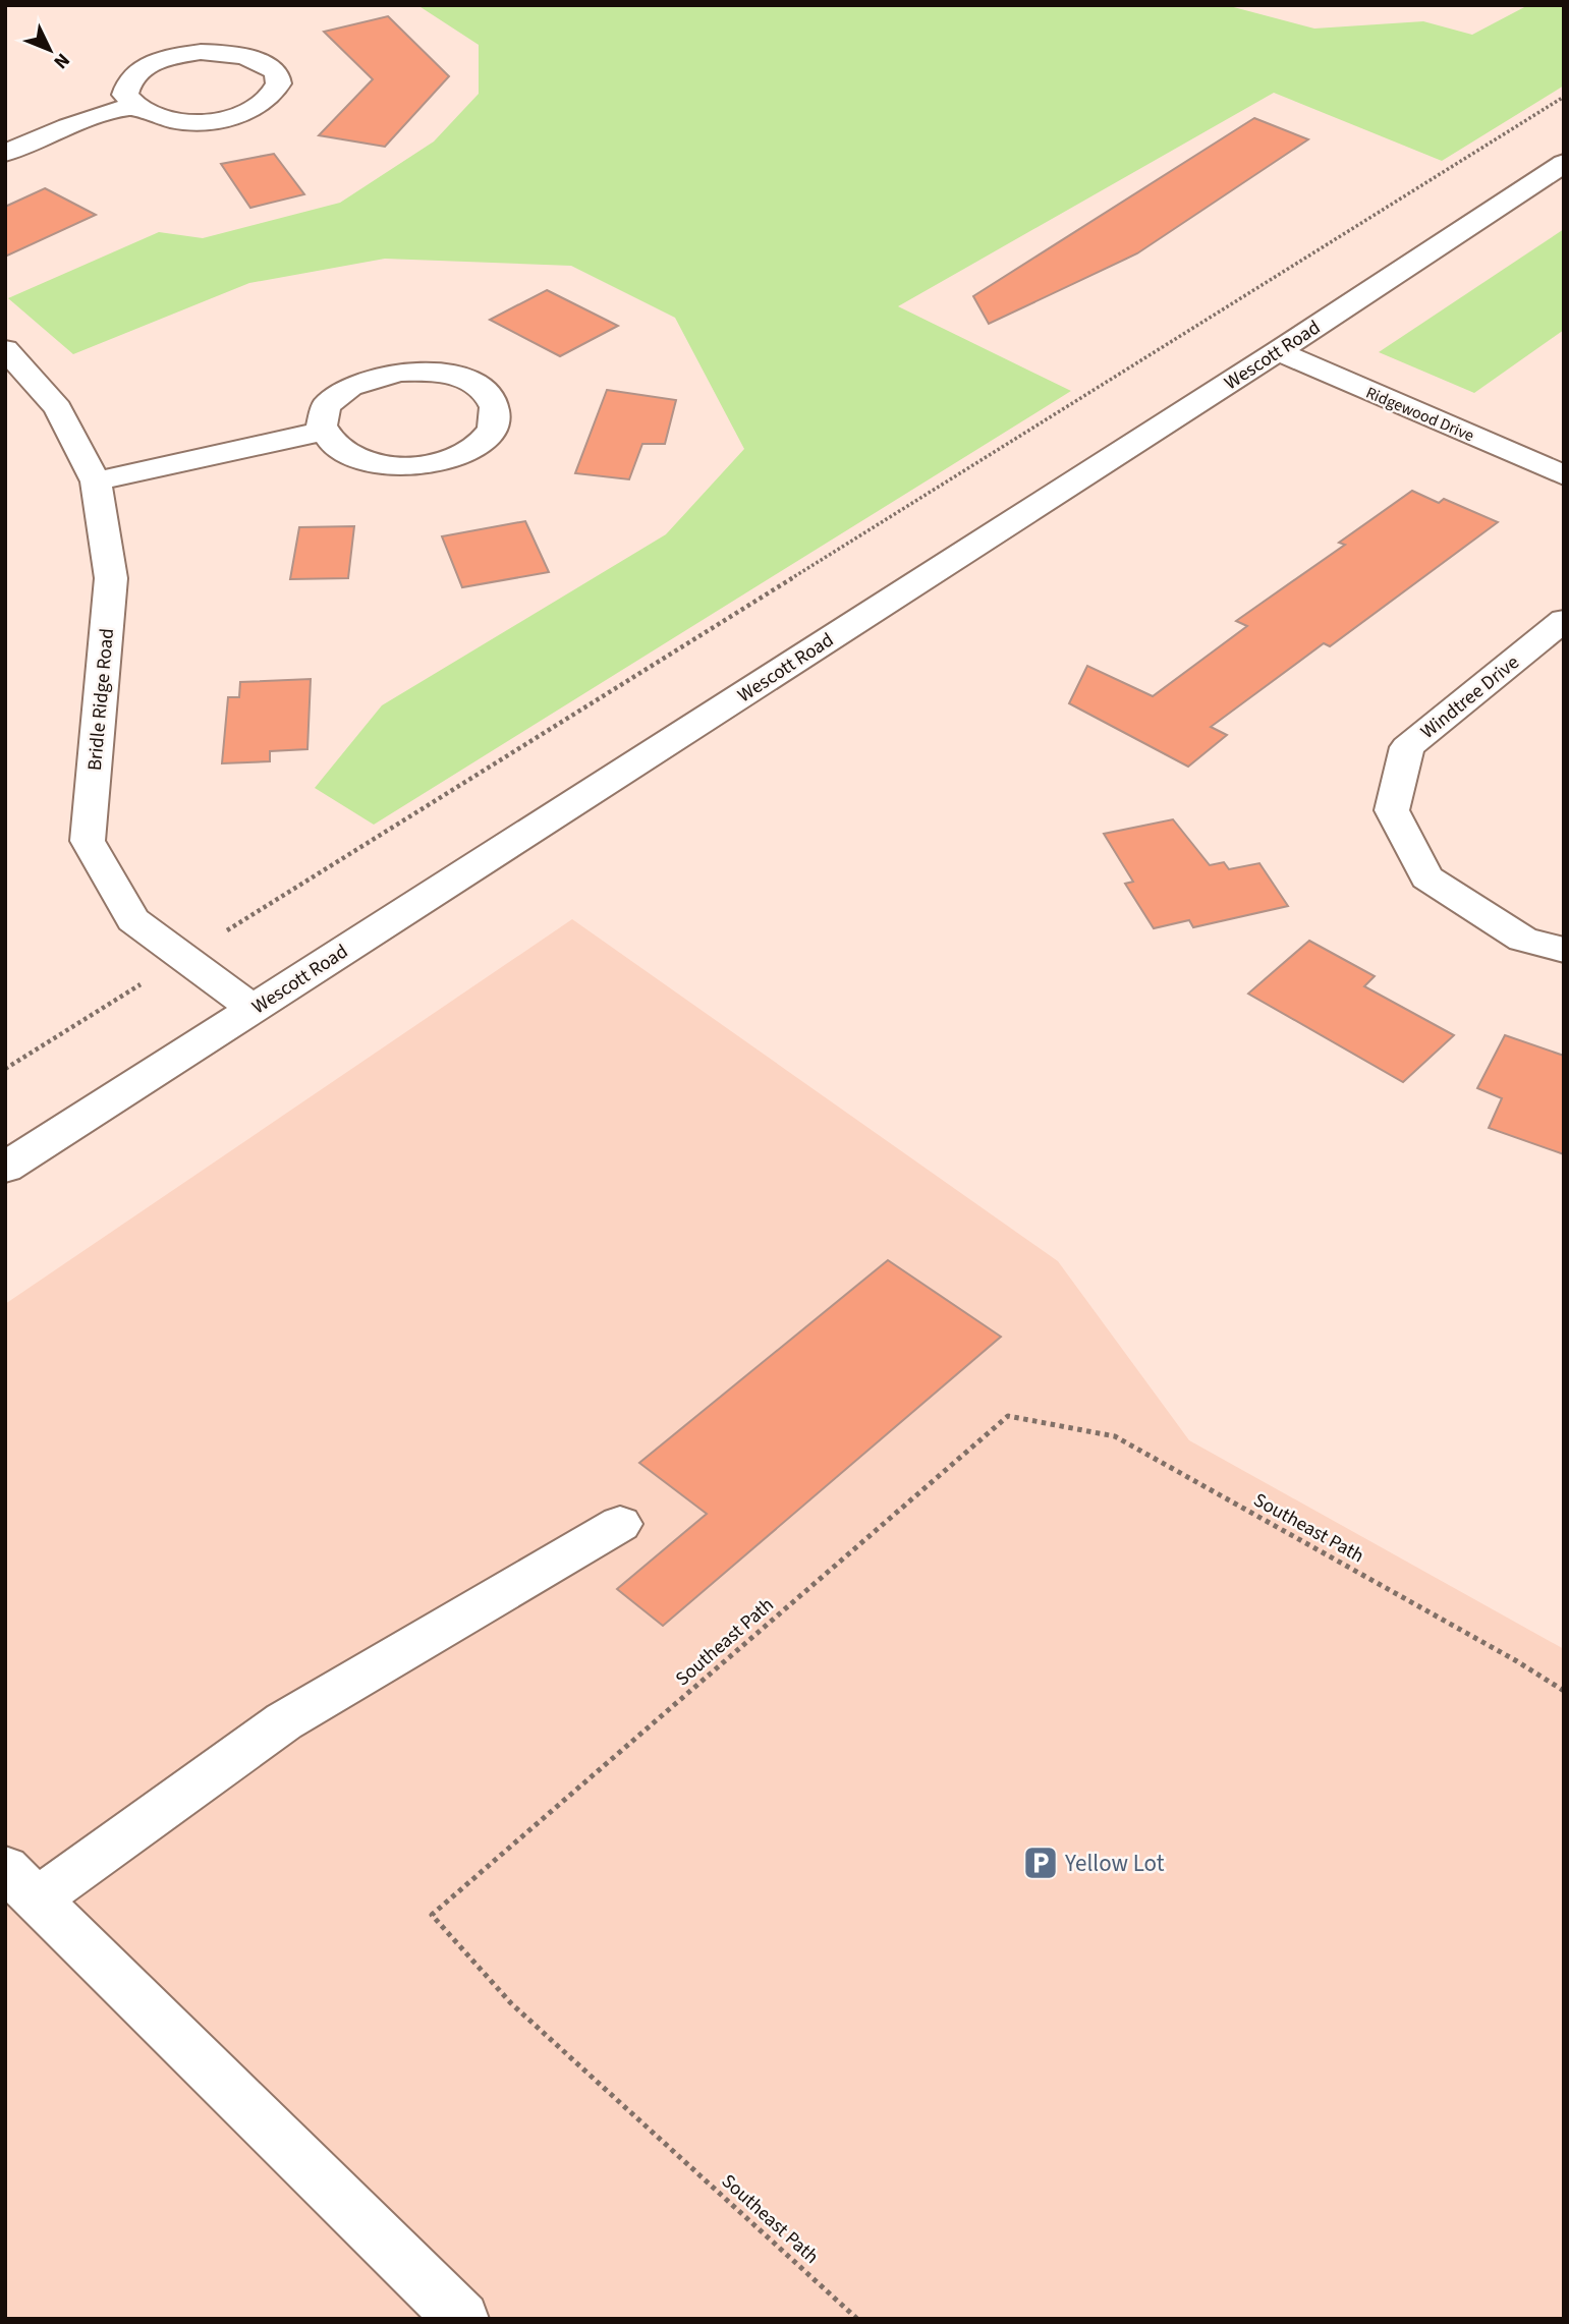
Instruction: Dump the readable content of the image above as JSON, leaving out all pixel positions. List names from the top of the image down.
{
  "streets": {
    "street": [
      "Wescott Road",
      "Ridgewood Drive",
      "Windtree Drive",
      "Bridle Ridge Road"
    ],
    "path": ["Southeast Path"]
  },
  "crossings": [
    ["Wescott Road", "Ridgewood Drive"],
    ["Wescott Road", "Bridle Ridge Road"]
  ],
  "places": {
    "parking": ["Yellow Lot"]
  },
  "north": "bottom right"
}
